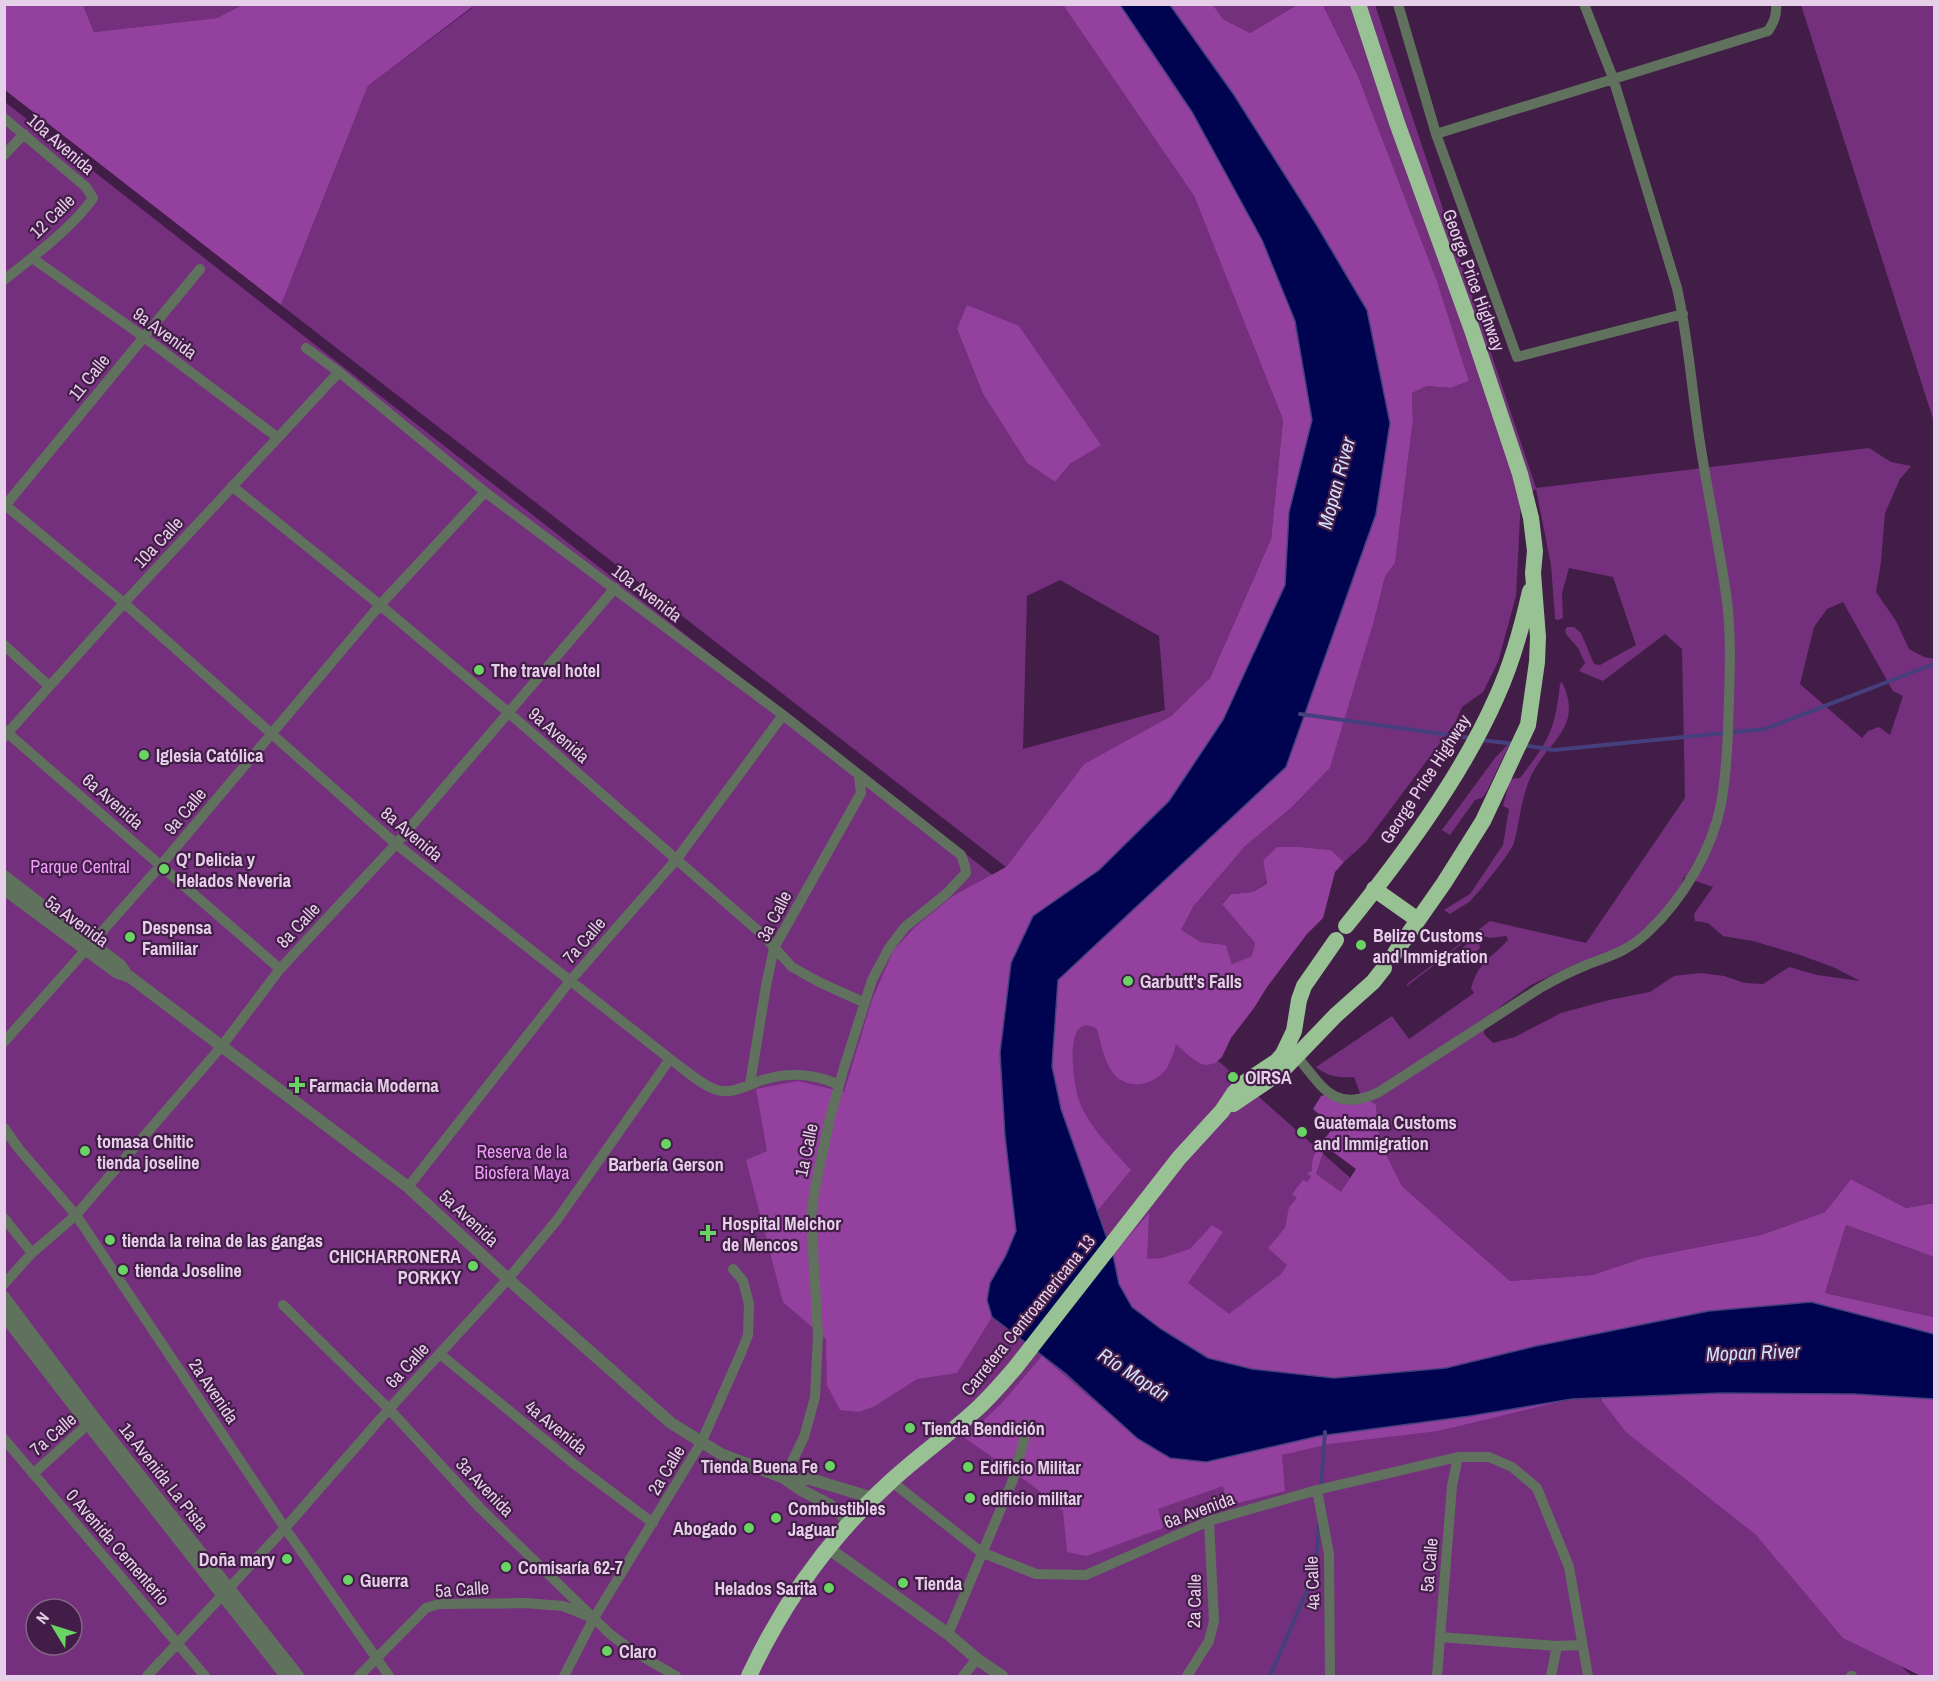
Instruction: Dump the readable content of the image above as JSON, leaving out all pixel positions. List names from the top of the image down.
{
  "streets": {
    "highway": ["George Price Highway", "Carretera Centroamericana 13"],
    "street": [
      "10a Avenida",
      "12 Calle",
      "9a Avenida",
      "11 Calle",
      "10a Calle",
      "6a Avenida",
      "9a Calle",
      "8a Avenida",
      "3a Calle",
      "5a Avenida",
      "8a Calle",
      "7a Calle",
      "1a Calle",
      "6a Calle",
      "2a Avenida",
      "4a Avenida",
      "2a Calle",
      "1a Avenida La Pista",
      "3a Avenida",
      "0 Avenida Cementerio",
      "5a Calle",
      "4a Calle"
    ]
  },
  "crossings": [
    ["10a Avenida", "12 Calle"],
    ["10a Avenida", "10a Calle"],
    ["10a Avenida", "9a Calle"],
    ["10a Avenida", "3a Calle"],
    ["10a Avenida", "8a Calle"],
    ["10a Avenida", "7a Calle"],
    ["10a Avenida", "1a Calle"],
    ["12 Calle", "9a Avenida"],
    ["9a Avenida", "11 Calle"],
    ["9a Avenida", "10a Calle"],
    ["9a Avenida", "9a Calle"],
    ["9a Avenida", "3a Calle"],
    ["9a Avenida", "8a Calle"],
    ["9a Avenida", "7a Calle"],
    ["9a Avenida", "1a Calle"],
    ["11 Calle", "8a Avenida"],
    ["10a Calle", "6a Avenida"],
    ["10a Calle", "8a Avenida"],
    ["6a Avenida", "9a Calle"],
    ["6a Avenida", "8a Calle"],
    ["6a Avenida", "Carretera Centroamericana 13"],
    ["6a Avenida", "2a Calle"],
    ["6a Avenida", "5a Calle"],
    ["6a Avenida", "4a Calle"],
    ["9a Calle", "8a Avenida"],
    ["9a Calle", "5a Avenida"],
    ["8a Avenida", "3a Calle"],
    ["8a Avenida", "8a Calle"],
    ["8a Avenida", "7a Calle"],
    ["8a Avenida", "1a Calle"],
    ["8a Avenida", "6a Calle"],
    ["5a Avenida", "8a Calle"],
    ["5a Avenida", "7a Calle"],
    ["5a Avenida", "1a Calle"],
    ["5a Avenida", "Carretera Centroamericana 13"],
    ["5a Avenida", "6a Calle"],
    ["5a Avenida", "2a Calle"],
    ["8a Calle", "2a Avenida"],
    ["7a Calle", "1a Avenida La Pista"],
    ["7a Calle", "0 Avenida Cementerio"],
    ["6a Calle", "2a Avenida"],
    ["6a Calle", "4a Avenida"],
    ["6a Calle", "1a Avenida La Pista"],
    ["6a Calle", "3a Avenida"],
    ["6a Calle", "0 Avenida Cementerio"],
    ["2a Avenida", "5a Calle"],
    ["4a Avenida", "2a Calle"],
    ["2a Calle", "3a Avenida"],
    ["2a Calle", "5a Calle"],
    ["3a Avenida", "5a Calle"]
  ],
  "water": ["Mopan River", "Río Mopán"],
  "parks": ["Parque Central", "Reserva de la Biosfera Maya"],
  "places": {
    "other": [
      "The travel hotel",
      "Iglesia Católica",
      "Q' Delicia y Helados Neveria",
      "Despensa Familiar",
      "Belize Customs and Immigration",
      "Garbutt's Falls",
      "OIRSA",
      "Guatemala Customs and Immigration",
      "Barbería Gerson",
      "tomasa Chitic tienda joseline",
      "tienda la reina de las gangas",
      "CHICHARRONERA PORKKY",
      "tienda Joseline",
      "Tienda Bendición",
      "Tienda Buena Fe",
      "Edificio Militar",
      "edificio militar",
      "Combustibles Jaguar",
      "Abogado",
      "Doña mary",
      "Comisaría 62-7",
      "Guerra",
      "Tienda",
      "Helados Sarita",
      "Claro"
    ],
    "health": ["Farmacia Moderna", "Hospital Melchor de Mencos"]
  },
  "north": "top left"
}
